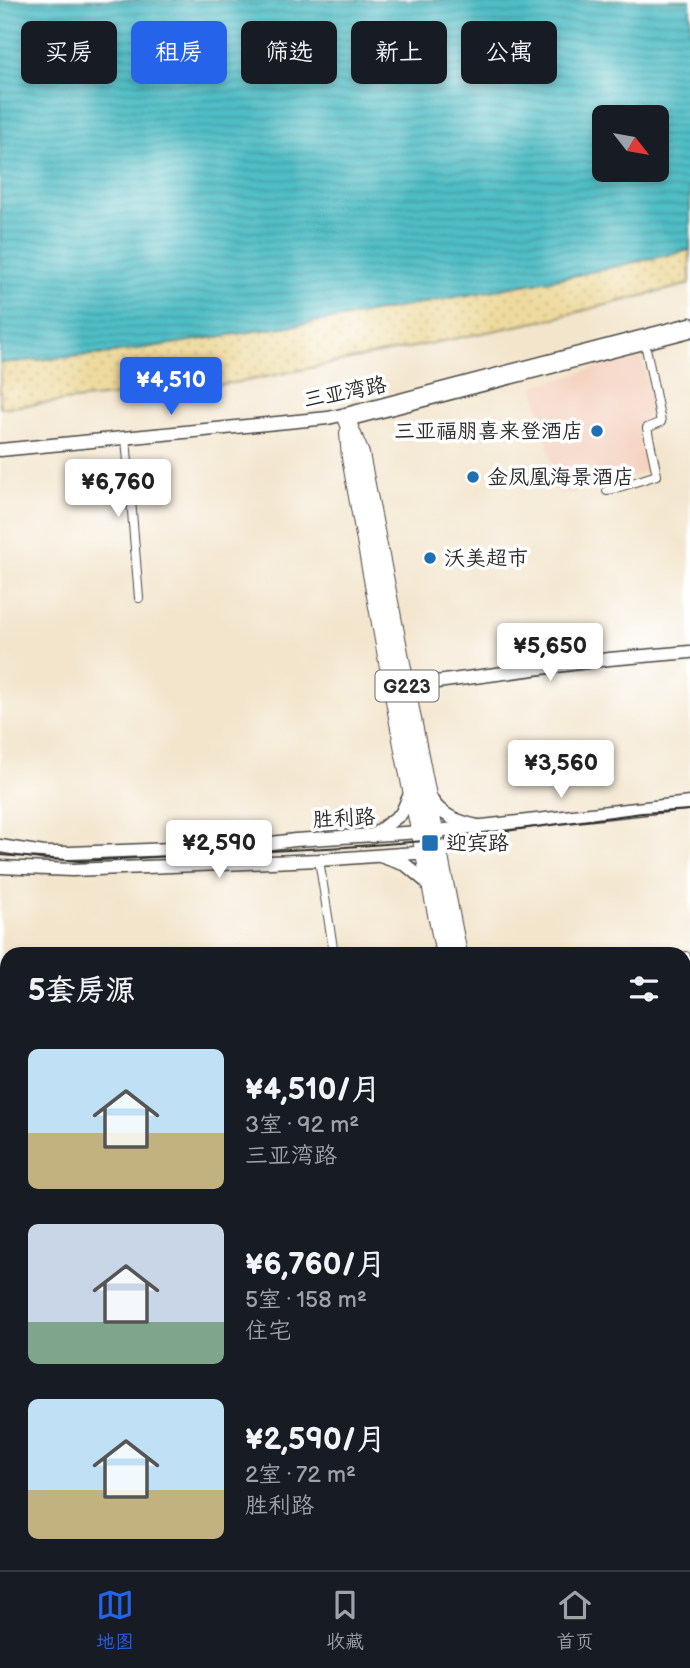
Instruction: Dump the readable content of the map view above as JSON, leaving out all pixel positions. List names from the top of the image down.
{
  "streets": {
    "highway": ["G223"],
    "main road": ["三亚湾路", "胜利路"]
  },
  "crossings": [
    ["三亚湾路", "G223"],
    ["G223", "胜利路"]
  ],
  "places": {
    "other": ["三亚福朋喜来登酒店", "金凤凰海景酒店", "沃美超市"],
    "transit": ["迎宾路"]
  },
  "north": "bottom right",
  "page": {
    "chip": [
      "买房",
      "租房",
      "筛选",
      "新上",
      "公寓"
    ],
    "price": [
      "¥4,510",
      "¥6,760",
      "¥5,650",
      "¥3,560",
      "¥2,590"
    ],
    "heading": "5套房源",
    "list": [
      {
        "name": "¥4,510/月",
        "note": "3室 · 92 m² · 三亚湾路"
      },
      {
        "name": "¥6,760/月",
        "note": "5室 · 158 m² · 住宅"
      },
      {
        "name": "¥2,590/月",
        "note": "2室 · 72 m² · 胜利路"
      }
    ],
    "tabs": ["地图", "收藏", "首页"]
  }
}
